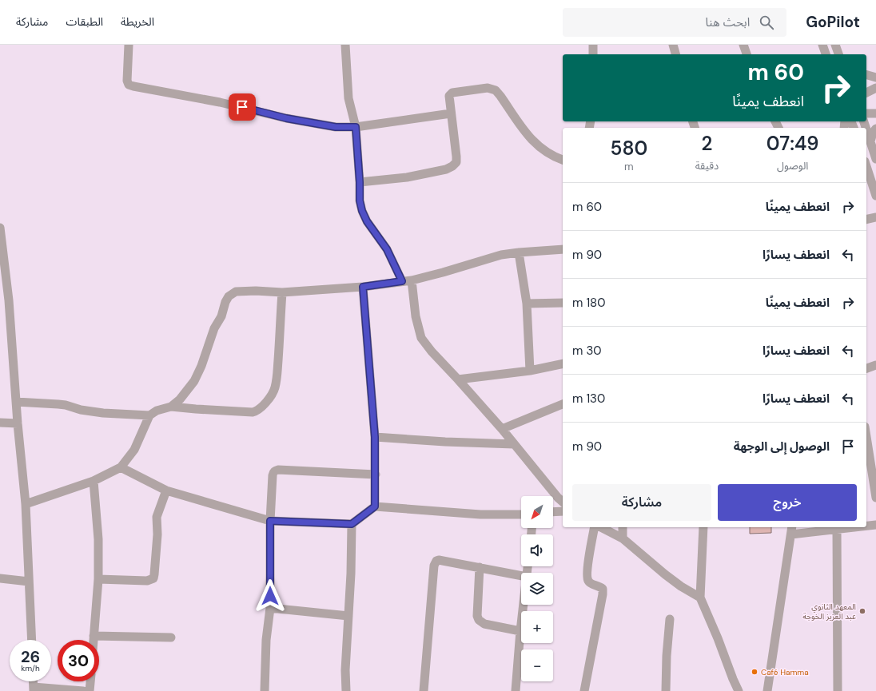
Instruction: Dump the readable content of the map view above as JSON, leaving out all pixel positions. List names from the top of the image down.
{
  "places": ["المعهد الثانوي عبد العزيز الخوجة", "Café Hamma"],
  "north": "bottom left",
  "page": {
    "header": "GoPilot",
    "search": "ابحث هنا",
    "nav": ["الخريطة", "الطبقات", "مشاركة"],
    "turn": ["60 m", "انعطف يمينًا"],
    "eta": [
      "07:49",
      "الوصول",
      "2",
      "دقيقة",
      "580",
      "m"
    ],
    "list": [
      {
        "name": "انعطف يمينًا",
        "value": "60 m"
      },
      {
        "name": "انعطف يسارًا",
        "value": "90 m"
      },
      {
        "name": "انعطف يمينًا",
        "value": "180 m"
      },
      {
        "name": "انعطف يسارًا",
        "value": "30 m"
      },
      {
        "name": "انعطف يسارًا",
        "value": "130 m"
      },
      {
        "name": "الوصول إلى الوجهة",
        "value": "90 m"
      }
    ],
    "buttons": ["خروج", "مشاركة"],
    "map_buttons": ["+", "−"],
    "speed": "26 km/h",
    "limit": "30"
  }
}
